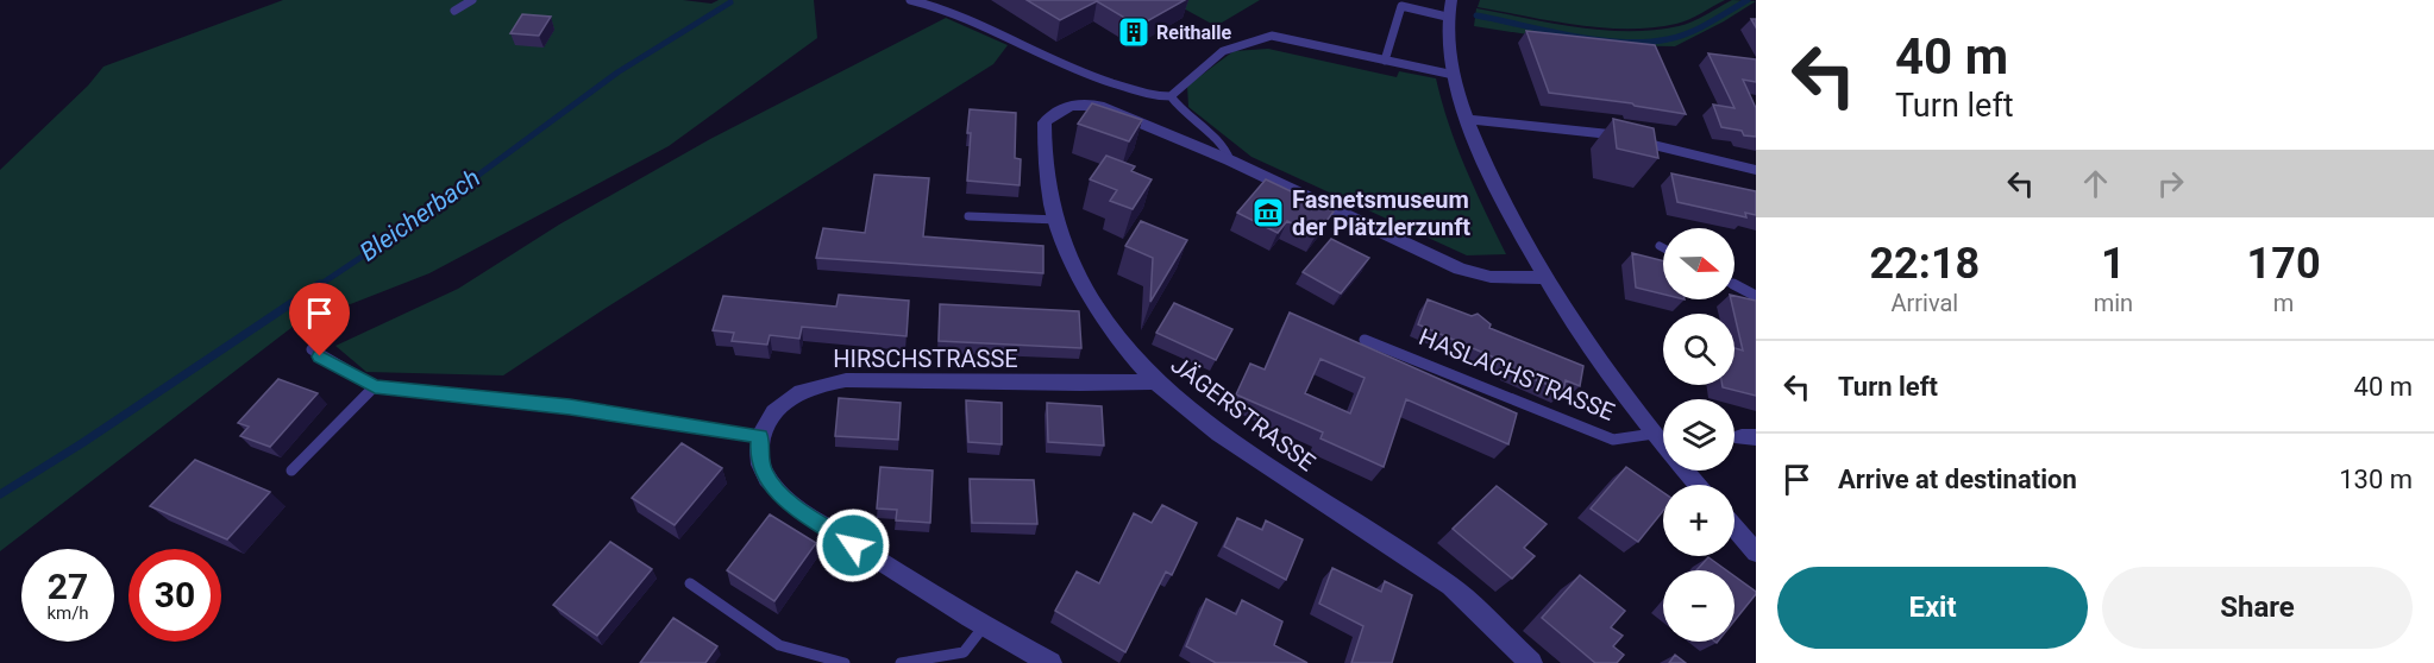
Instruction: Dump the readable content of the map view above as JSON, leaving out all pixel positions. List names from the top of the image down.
{
  "streets": {
    "street": ["HIRSCHSTRASSE", "HASLACHSTRASSE", "JÄGERSTRASSE"]
  },
  "crossings": [
    ["HIRSCHSTRASSE", "JÄGERSTRASSE"]
  ],
  "water": ["Bleicherbach"],
  "places": {
    "building": ["Reithalle"],
    "museum": ["Fasnetsmuseum der Plätzlerzunft"]
  },
  "north": "right",
  "page": {
    "turn": ["40 m", "Turn left"],
    "eta": [
      "22:18",
      "Arrival",
      "1",
      "min",
      "170",
      "m"
    ],
    "map_buttons": ["+", "−"],
    "list": [
      {
        "name": "Turn left",
        "value": "40 m"
      },
      {
        "name": "Arrive at destination",
        "value": "130 m"
      }
    ],
    "speed": "27 km/h",
    "limit": "30",
    "buttons": ["Exit", "Share"]
  }
}
